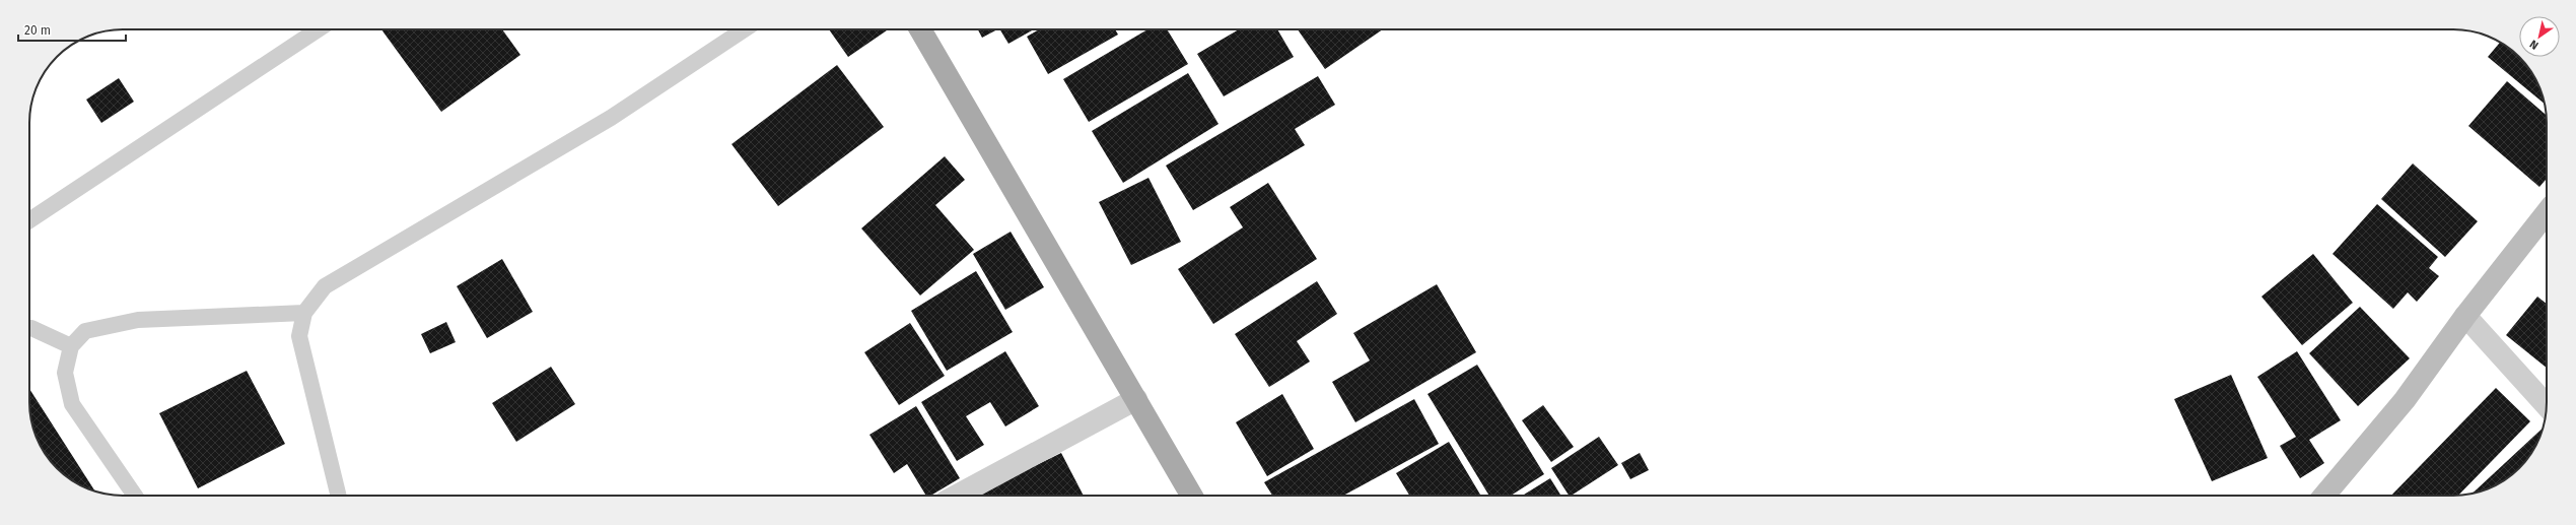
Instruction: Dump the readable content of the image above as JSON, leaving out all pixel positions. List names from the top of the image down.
{
  "scale_bar": "20 m",
  "north": "bottom left"
}
